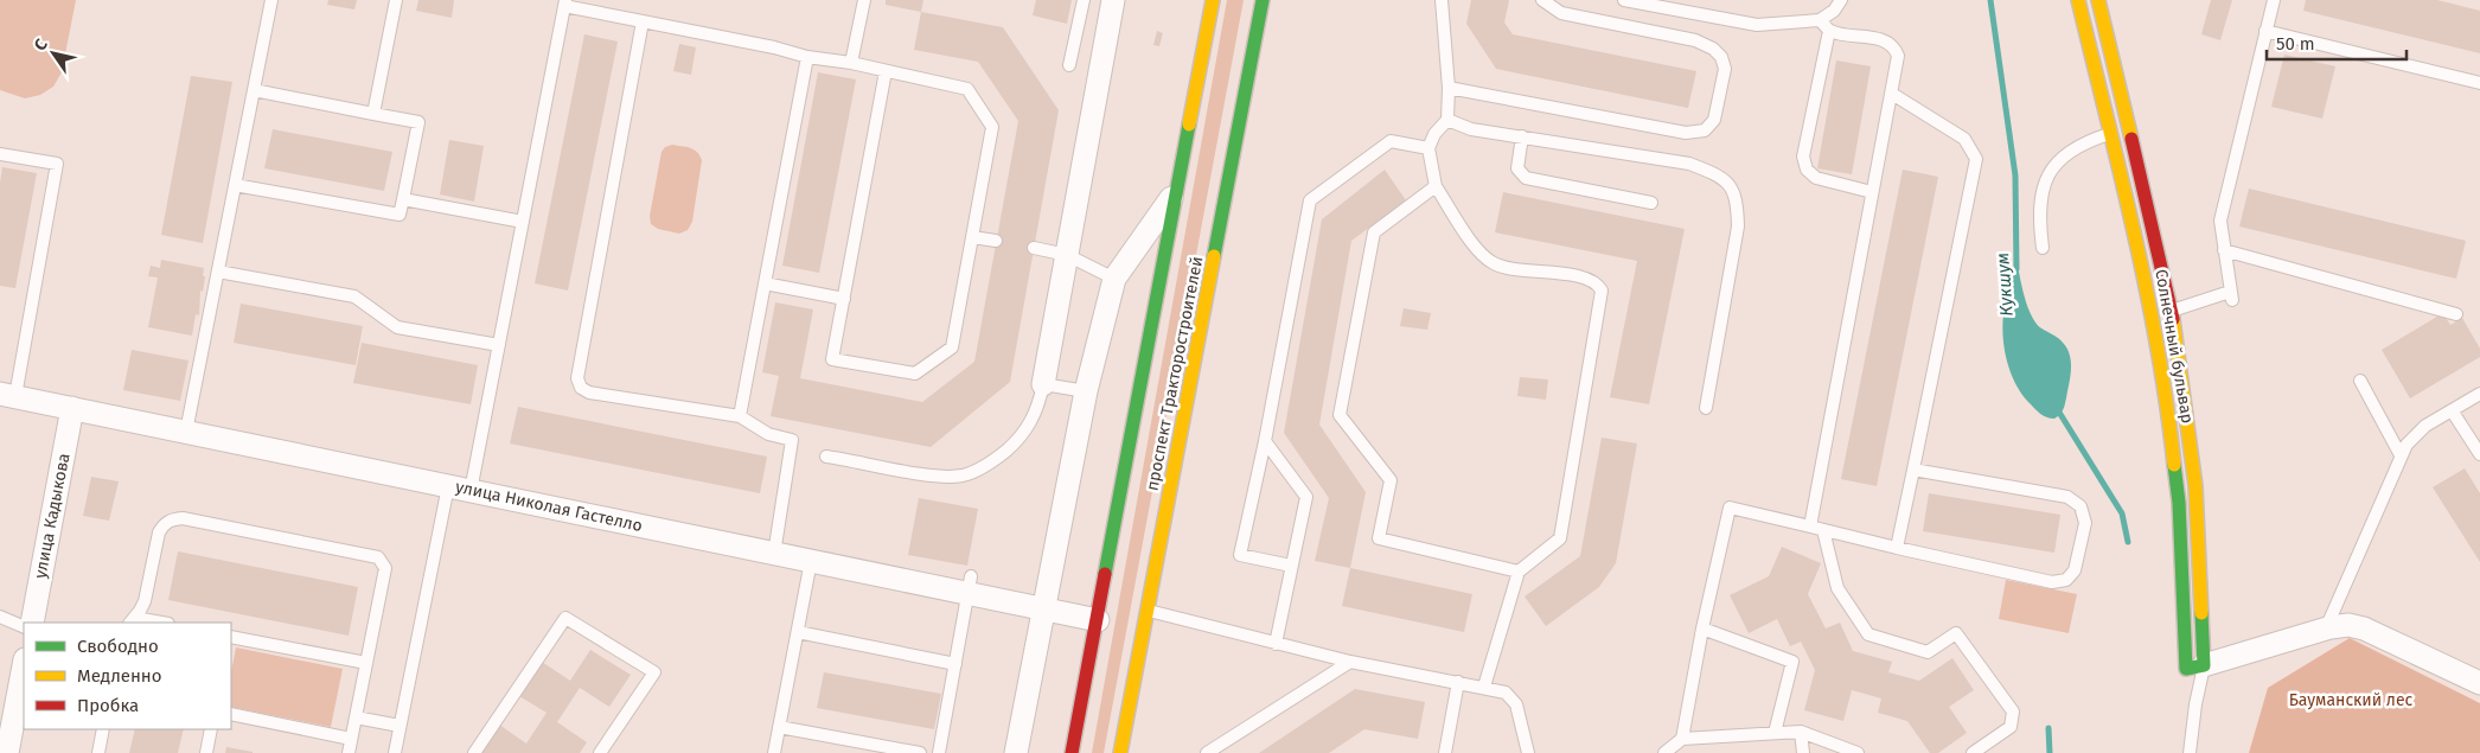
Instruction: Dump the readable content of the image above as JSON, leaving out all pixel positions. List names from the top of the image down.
{
  "streets": {
    "main road": ["Солнечный бульвар", "проспект Тракторостроителей"],
    "street": ["улица Николая Гастелло", "улица Кадыкова"]
  },
  "crossings": [
    ["проспект Тракторостроителей", "улица Николая Гастелло"],
    ["улица Николая Гастелло", "улица Кадыкова"]
  ],
  "water": ["Кукшум"],
  "parks": ["Бауманский лес"],
  "legend": ["Свободно", "Медленно", "Пробка"],
  "scale_bar": "50 m",
  "north": "top left"
}
